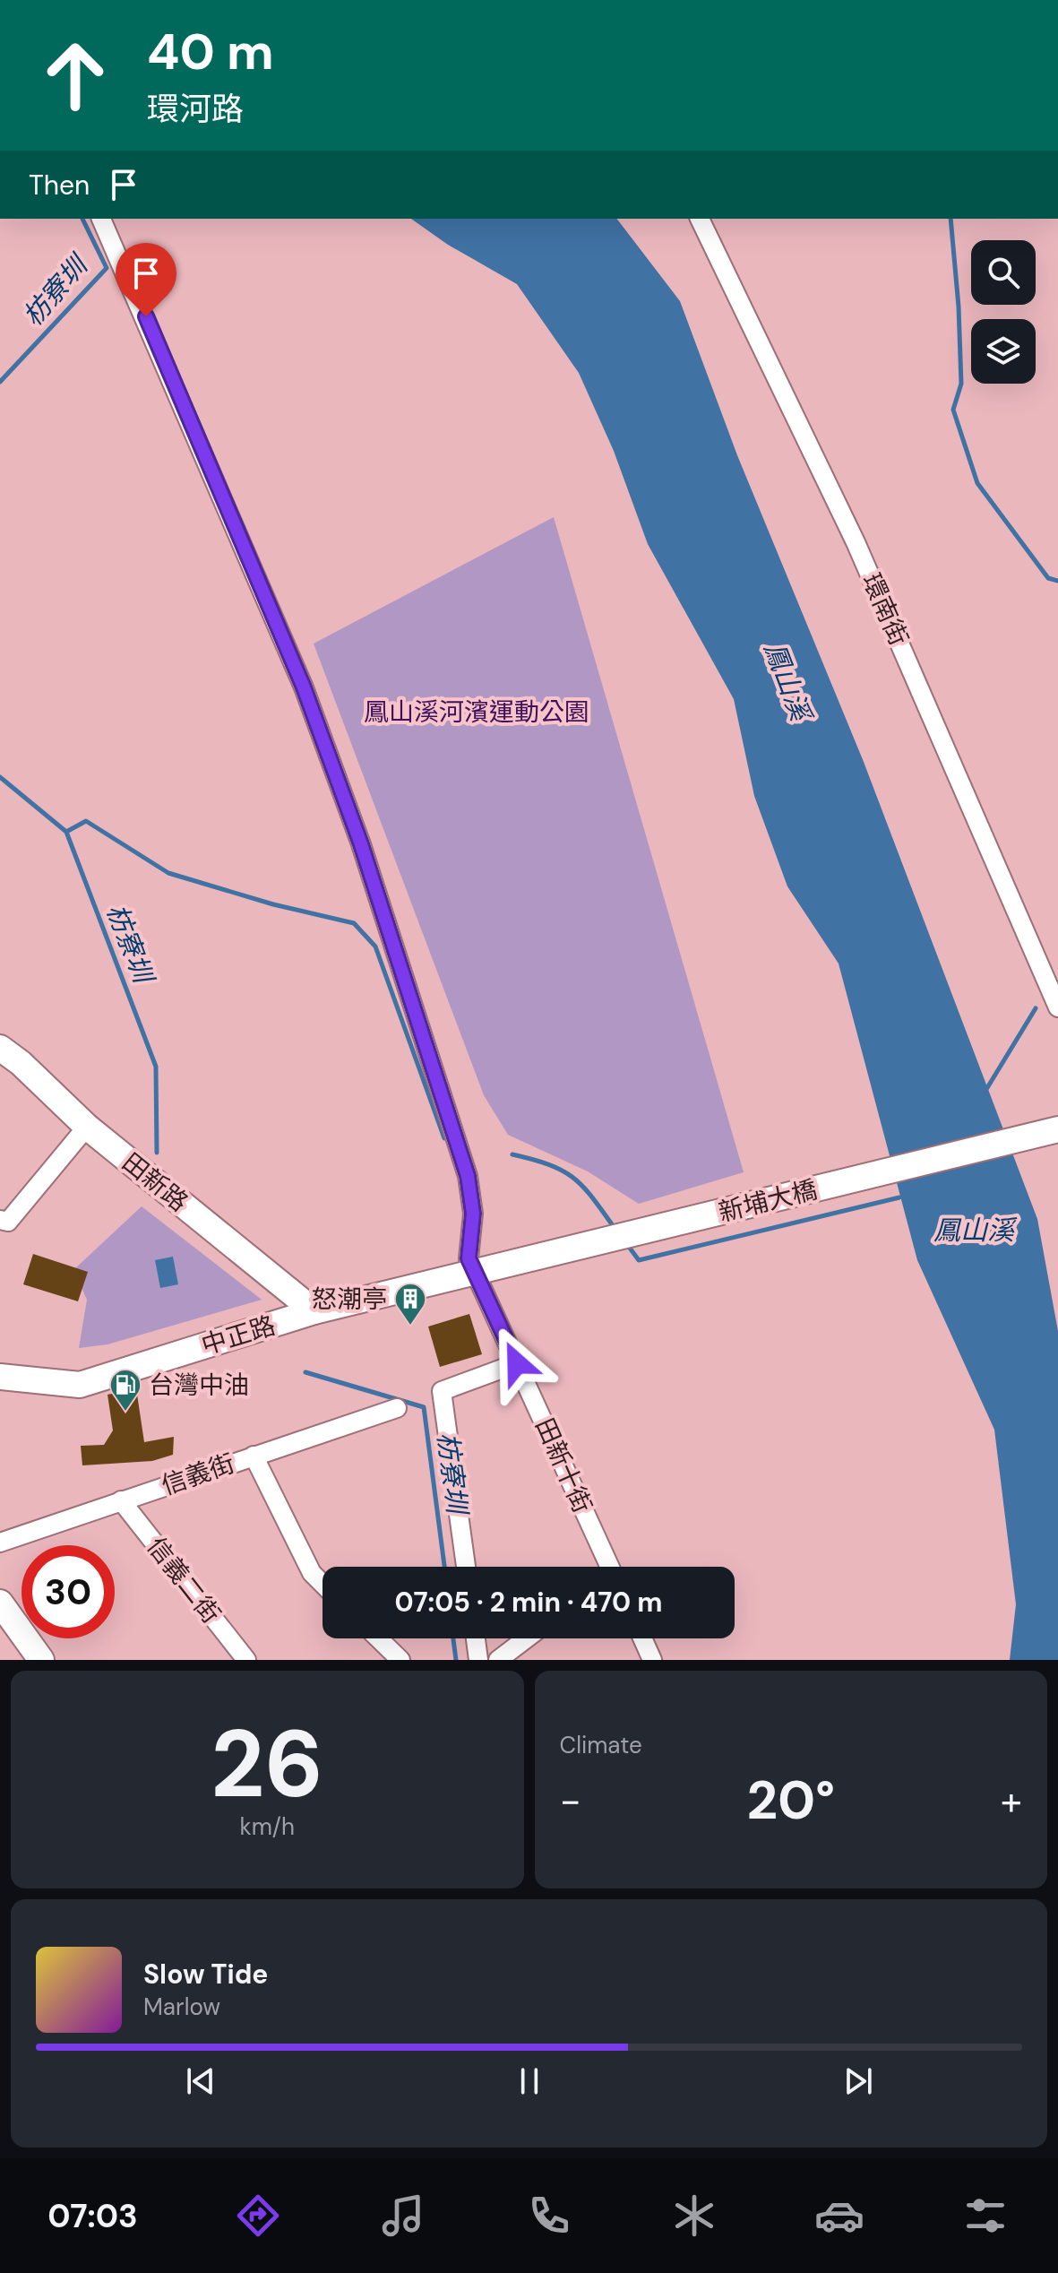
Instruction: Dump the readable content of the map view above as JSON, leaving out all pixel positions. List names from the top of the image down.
{
  "streets": {
    "main road": ["田新路", "新埔大橋", "中正路"],
    "street": [
      "環南街",
      "田新十街",
      "信義街",
      "信義二街"
    ]
  },
  "crossings": [
    ["田新路", "中正路"],
    ["新埔大橋", "中正路"],
    ["新埔大橋", "田新十街"],
    ["中正路", "田新十街"],
    ["信義街", "信義二街"]
  ],
  "water": ["枋寮圳", "鳳山溪"],
  "parks": ["鳳山溪河濱運動公園"],
  "places": {
    "building": ["怒潮亭"],
    "fuel station": ["台灣中油"]
  },
  "page": {
    "turn": ["40 m", "環河路"],
    "then": "Then",
    "limit": "30",
    "trip": "07:05 · 2 min · 470 m",
    "tile": [
      ["26", "km/h"],
      "Climate"
    ],
    "heat": ["−", "20°", "+"],
    "song": ["Slow Tide", "Marlow"],
    "tabs": "07:03"
  }
}
